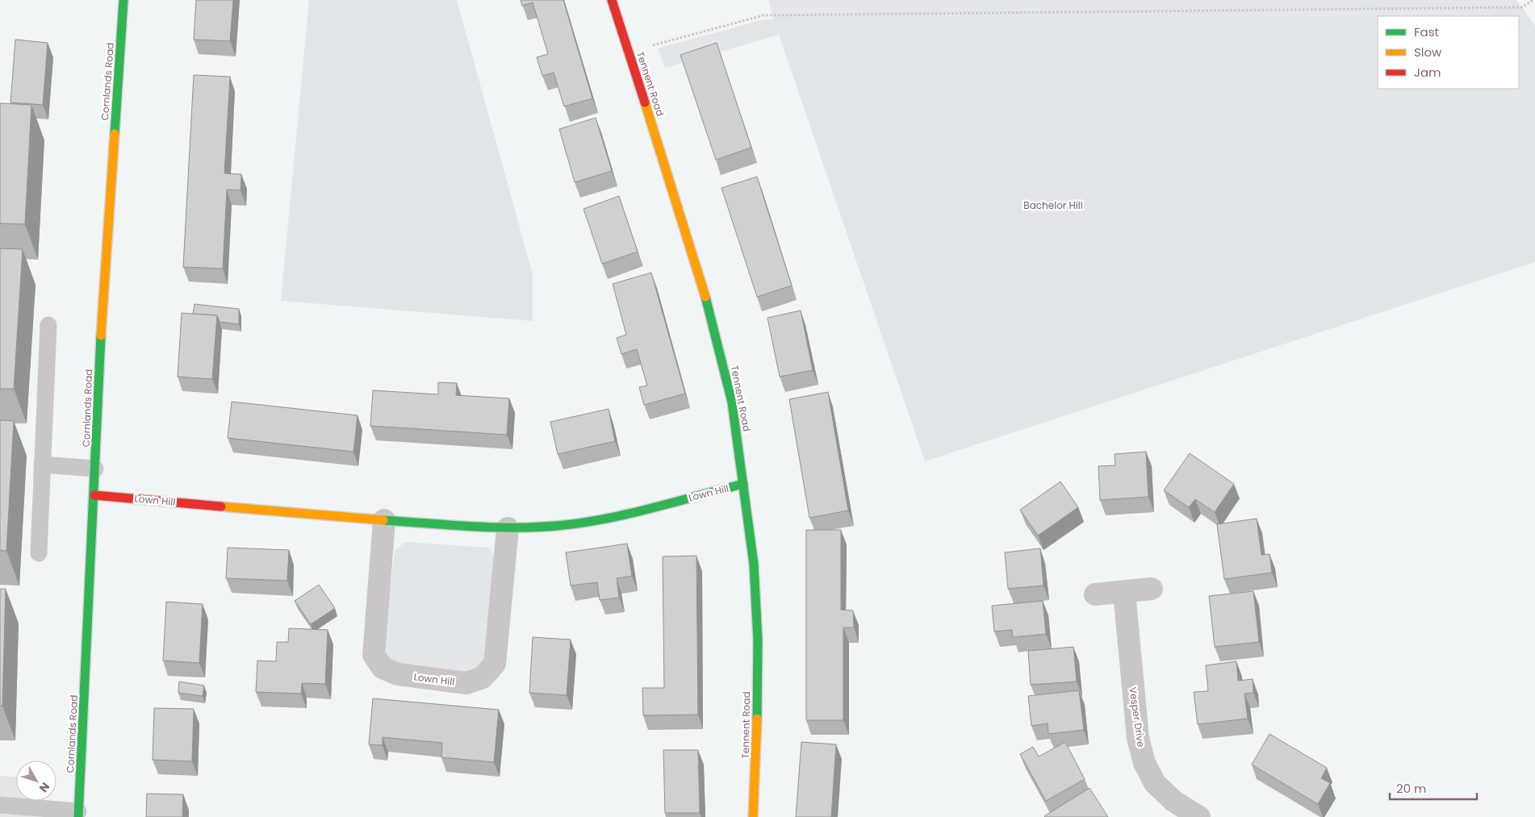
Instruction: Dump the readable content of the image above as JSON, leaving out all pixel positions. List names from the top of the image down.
{
  "streets": {
    "street": [
      "Cornlands Road",
      "Tennent Road",
      "Lown Hill",
      "Vesper Drive"
    ]
  },
  "crossings": [
    ["Cornlands Road", "Lown Hill"],
    ["Tennent Road", "Lown Hill"]
  ],
  "parks": ["Bachelor Hill"],
  "legend": ["Fast", "Slow", "Jam"],
  "scale_bar": "20 m",
  "north": "bottom right"
}
